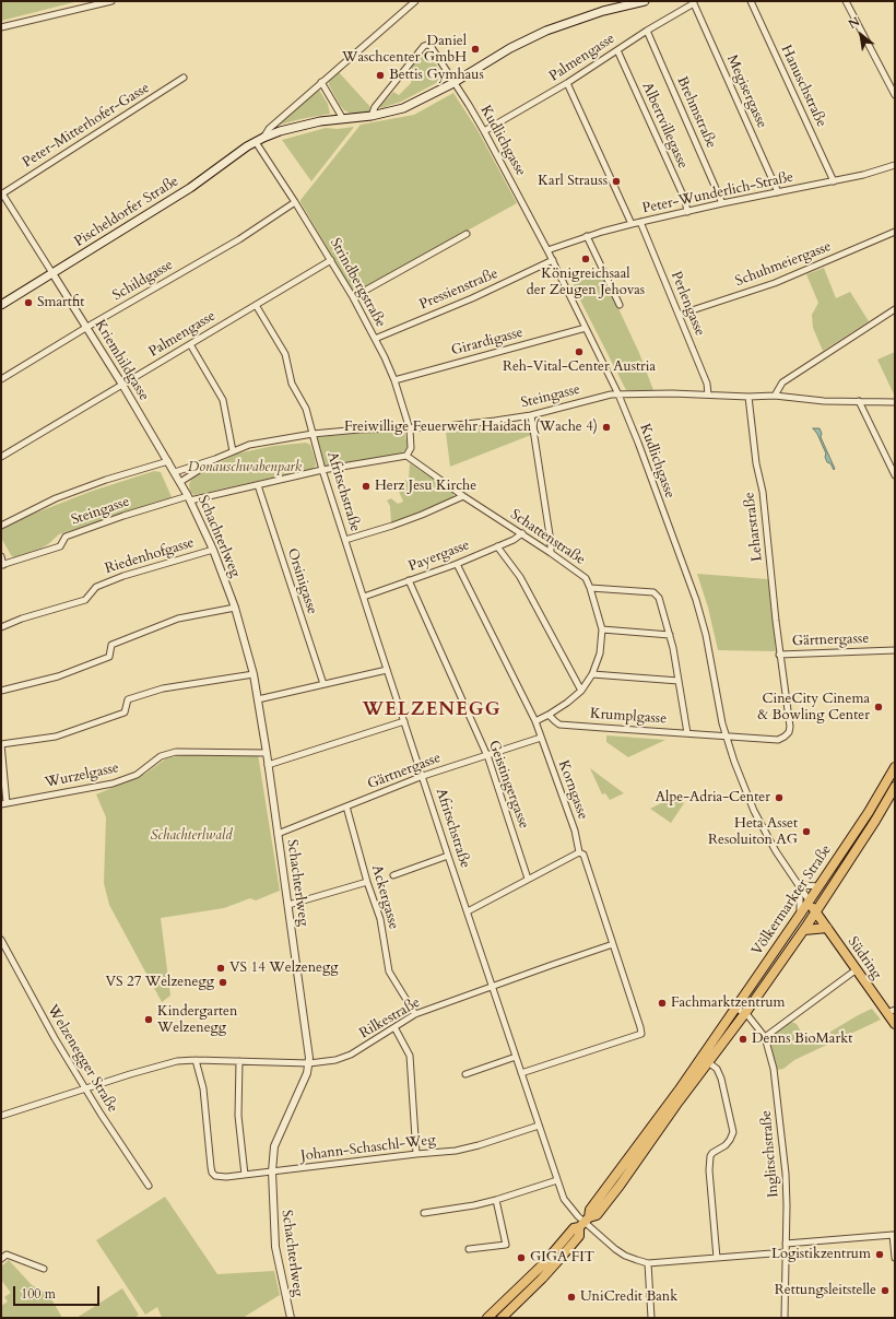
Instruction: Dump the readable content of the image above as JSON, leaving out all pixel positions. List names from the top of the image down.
{
  "streets": {
    "main road": ["Pischeldorfer Straße", "Völkermarkter Straße", "Südring"],
    "street": [
      "Palmengasse",
      "Hanuschstraße",
      "Megisergasse",
      "Brehmstraße",
      "Peter-Mitterhofer-Gasse",
      "Albertvillegasse",
      "Kudlichgasse",
      "Peter-Wunderlich-Straße",
      "Schuhmeiergasse",
      "Schildgasse",
      "Strindbergstraße",
      "Pressienstraße",
      "Perlengasse",
      "Girardigasse",
      "Kriemhildgasse",
      "Steingasse",
      "Afritschstraße",
      "Leharstraße",
      "Schachterlweg",
      "Schattenstraße",
      "Riedenhofgasse",
      "Payergasse",
      "Orsinigasse",
      "Gärtnergasse",
      "Krumplgasse",
      "Wurzelgasse",
      "Geistingergasse",
      "Korngasse",
      "Ackergasse",
      "Rilkestraße",
      "Welzenegger Straße",
      "Johann-Schaschl-Weg",
      "Inglitschstraße"
    ]
  },
  "crossings": [
    ["Palmengasse", "Megisergasse"],
    ["Palmengasse", "Brehmstraße"],
    ["Palmengasse", "Albertvillegasse"],
    ["Palmengasse", "Kudlichgasse"],
    ["Palmengasse", "Strindbergstraße"],
    ["Palmengasse", "Kriemhildgasse"],
    ["Palmengasse", "Afritschstraße"],
    ["Hanuschstraße", "Peter-Wunderlich-Straße"],
    ["Megisergasse", "Peter-Wunderlich-Straße"],
    ["Brehmstraße", "Peter-Wunderlich-Straße"],
    ["Albertvillegasse", "Peter-Wunderlich-Straße"],
    ["Kudlichgasse", "Peter-Wunderlich-Straße"],
    ["Kudlichgasse", "Pischeldorfer Straße"],
    ["Kudlichgasse", "Pressienstraße"],
    ["Kudlichgasse", "Girardigasse"],
    ["Kudlichgasse", "Steingasse"],
    ["Kudlichgasse", "Gärtnergasse"],
    ["Kudlichgasse", "Krumplgasse"],
    ["Kudlichgasse", "Südring"],
    ["Peter-Wunderlich-Straße", "Perlengasse"],
    ["Pischeldorfer Straße", "Strindbergstraße"],
    ["Pischeldorfer Straße", "Kriemhildgasse"],
    ["Schuhmeiergasse", "Perlengasse"],
    ["Schildgasse", "Strindbergstraße"],
    ["Schildgasse", "Kriemhildgasse"],
    ["Strindbergstraße", "Pressienstraße"],
    ["Strindbergstraße", "Girardigasse"],
    ["Strindbergstraße", "Steingasse"],
    ["Strindbergstraße", "Schattenstraße"],
    ["Perlengasse", "Steingasse"],
    ["Kriemhildgasse", "Steingasse"],
    ["Kriemhildgasse", "Schachterlweg"],
    ["Steingasse", "Afritschstraße"],
    ["Steingasse", "Leharstraße"],
    ["Steingasse", "Schachterlweg"],
    ["Steingasse", "Schattenstraße"],
    ["Steingasse", "Orsinigasse"],
    ["Afritschstraße", "Payergasse"],
    ["Afritschstraße", "Gärtnergasse"],
    ["Afritschstraße", "Korngasse"],
    ["Afritschstraße", "Völkermarkter Straße"],
    ["Afritschstraße", "Rilkestraße"],
    ["Afritschstraße", "Johann-Schaschl-Weg"],
    ["Leharstraße", "Gärtnergasse"],
    ["Schachterlweg", "Riedenhofgasse"],
    ["Schachterlweg", "Gärtnergasse"],
    ["Schachterlweg", "Wurzelgasse"],
    ["Schachterlweg", "Rilkestraße"],
    ["Schachterlweg", "Johann-Schaschl-Weg"],
    ["Schattenstraße", "Payergasse"],
    ["Schattenstraße", "Krumplgasse"],
    ["Payergasse", "Geistingergasse"],
    ["Payergasse", "Korngasse"],
    ["Gärtnergasse", "Krumplgasse"],
    ["Gärtnergasse", "Geistingergasse"],
    ["Gärtnergasse", "Korngasse"],
    ["Gärtnergasse", "Ackergasse"],
    ["Korngasse", "Rilkestraße"],
    ["Ackergasse", "Rilkestraße"],
    ["Völkermarkter Straße", "Inglitschstraße"],
    ["Rilkestraße", "Welzenegger Straße"],
    ["Rilkestraße", "Johann-Schaschl-Weg"]
  ],
  "districts": ["WELZENEGG"],
  "parks": ["Donauschwabenpark", "Schachterlwald"],
  "places": [
    "Daniel Waschcenter GmbH",
    "Bettis Gymhaus",
    "Karl Strauss",
    "Königreichsaal der Zeugen Jehovas",
    "Smartfit",
    "Reh-Vital-Center Austria",
    "Freiwillige Feuerwehr Haidach (Wache 4)",
    "Herz Jesu Kirche",
    "CineCity Cinema & Bowling Center",
    "Alpe-Adria-Center",
    "Heta Asset Resoluiton AG",
    "VS 14 Welzenegg",
    "VS 27 Welzenegg",
    "Fachmarktzentrum",
    "Kindergarten Welzenegg",
    "Denns BioMarkt",
    "Logistikzentrum",
    "GIGA FIT",
    "Rettungsleitstelle",
    "UniCredit Bank"
  ],
  "scale_bar": "100 m",
  "north": "top left"
}
